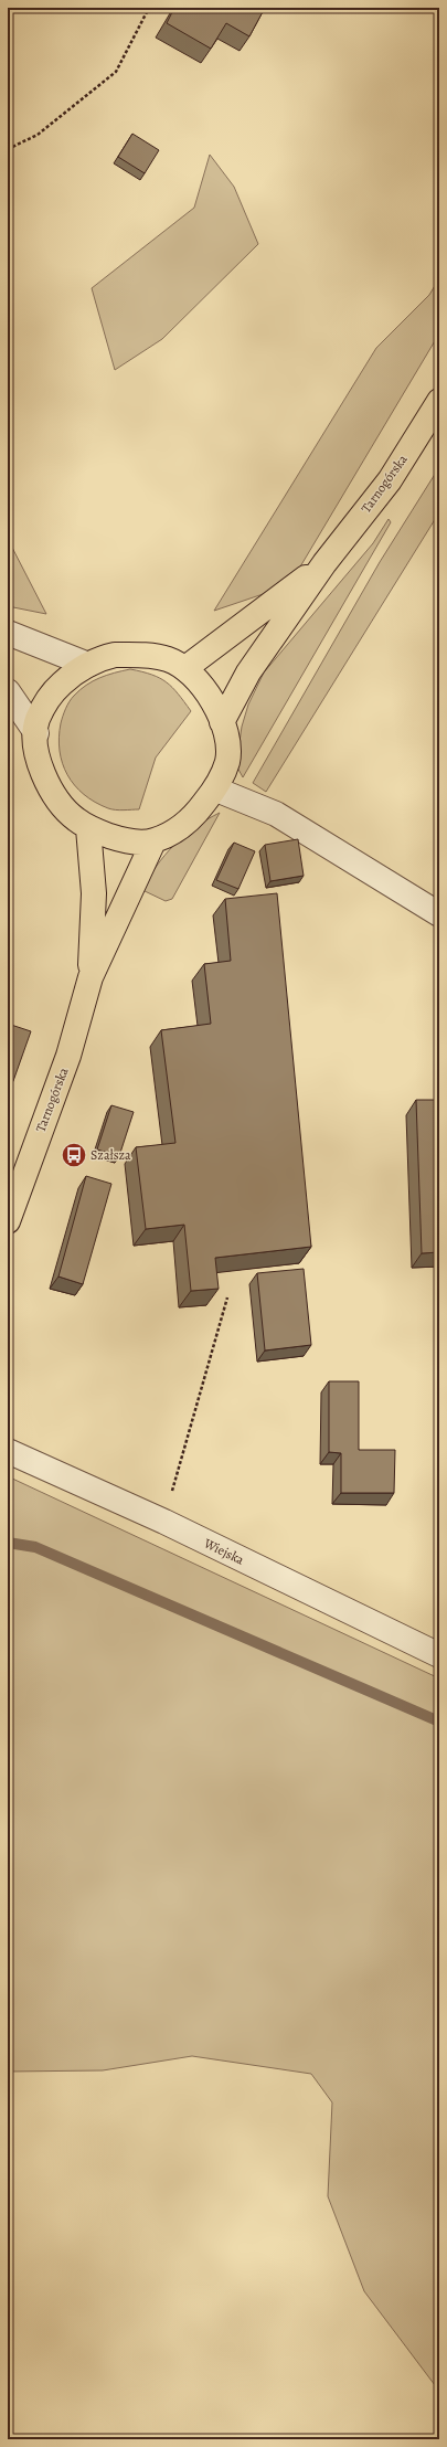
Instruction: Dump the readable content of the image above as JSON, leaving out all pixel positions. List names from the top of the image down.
{
  "streets": {
    "main road": ["Tarnogórska"],
    "street": ["Wiejska"]
  },
  "places": {
    "bus stop": ["Szałsza"]
  }
}
